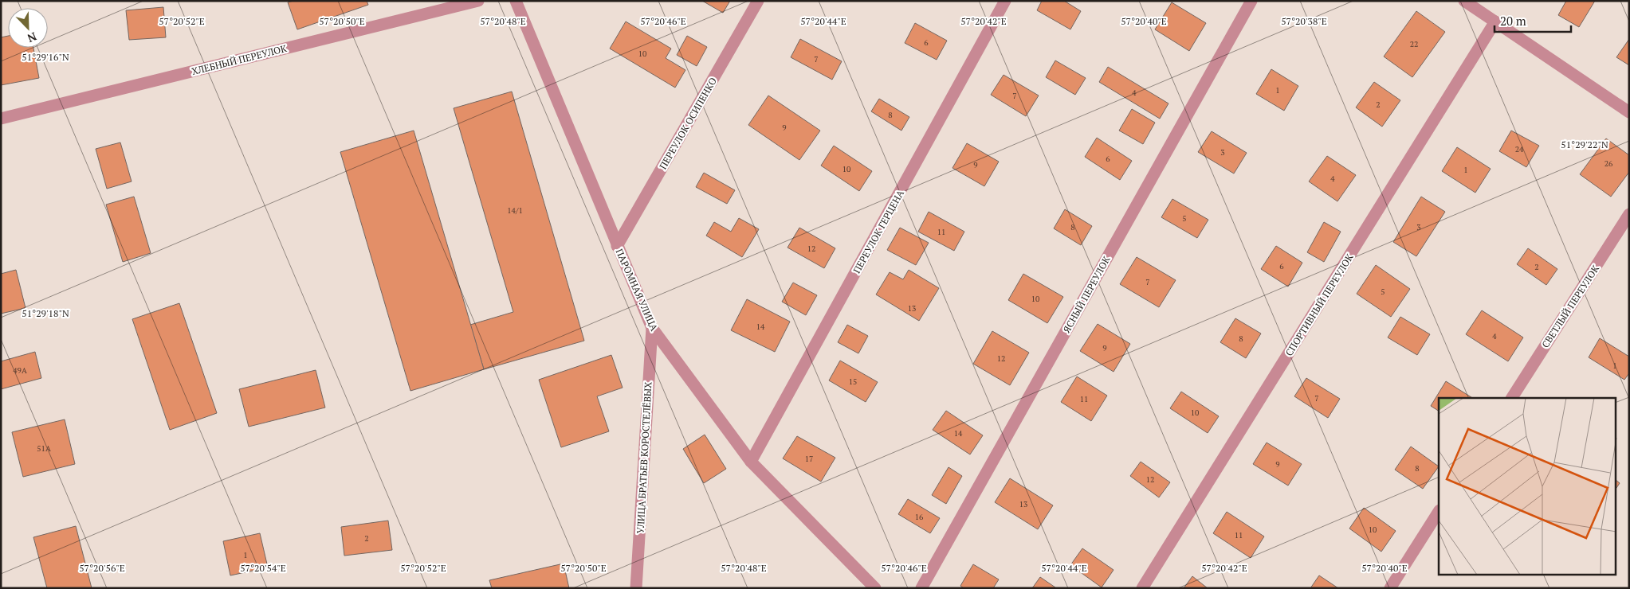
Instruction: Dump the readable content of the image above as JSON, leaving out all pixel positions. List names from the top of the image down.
{
  "streets": {
    "street": [
      "ХЛЕБНЫЙ ПЕРЕУЛОК",
      "ПЕРЕУЛОК ОСИПЕНКО",
      "ПЕРЕУЛОК ГЕРЦЕНА",
      "ПАРОМНАЯ УЛИЦА",
      "ЯСНЫЙ ПЕРЕУЛОК",
      "СПОРТИВНЫЙ ПЕРЕУЛОК",
      "СВЕТЛЫЙ ПЕРЕУЛОК",
      "УЛИЦА БРАТЬЕВ КОРОСТЕЛЁВЫХ"
    ]
  },
  "crossings": [
    ["ПЕРЕУЛОК ОСИПЕНКО", "ПАРОМНАЯ УЛИЦА"],
    ["ПЕРЕУЛОК ГЕРЦЕНА", "ПАРОМНАЯ УЛИЦА"],
    ["ПАРОМНАЯ УЛИЦА", "УЛИЦА БРАТЬЕВ КОРОСТЕЛЁВЫХ"]
  ],
  "house_numbers": [
    "6",
    "22",
    "10",
    "7",
    "1",
    "4",
    "7",
    "2",
    "8",
    "9",
    "24",
    "3",
    "6",
    "26",
    "9",
    "10",
    "1",
    "4",
    "14/1",
    "5",
    "8",
    "3",
    "11",
    "12",
    "6",
    "2",
    "7",
    "5",
    "10",
    "13",
    "14",
    "4",
    "8",
    "9",
    "12",
    "1",
    "49А",
    "15",
    "7",
    "11",
    "10",
    "14",
    "51А",
    "17",
    "9",
    "8",
    "12",
    "13",
    "16",
    "10",
    "11",
    "2",
    "1"
  ],
  "scale_bar": "20 m",
  "north": "bottom right",
  "coordinates": [
    "57°20'52\"E",
    "57°20'50\"E",
    "57°20'48\"E",
    "57°20'46\"E",
    "57°20'44\"E",
    "57°20'42\"E",
    "57°20'40\"E",
    "57°20'38\"E",
    "51°29'16\"N",
    "51°29'22\"N",
    "51°29'18\"N",
    "57°20'56\"E",
    "57°20'54\"E"
  ]
}
